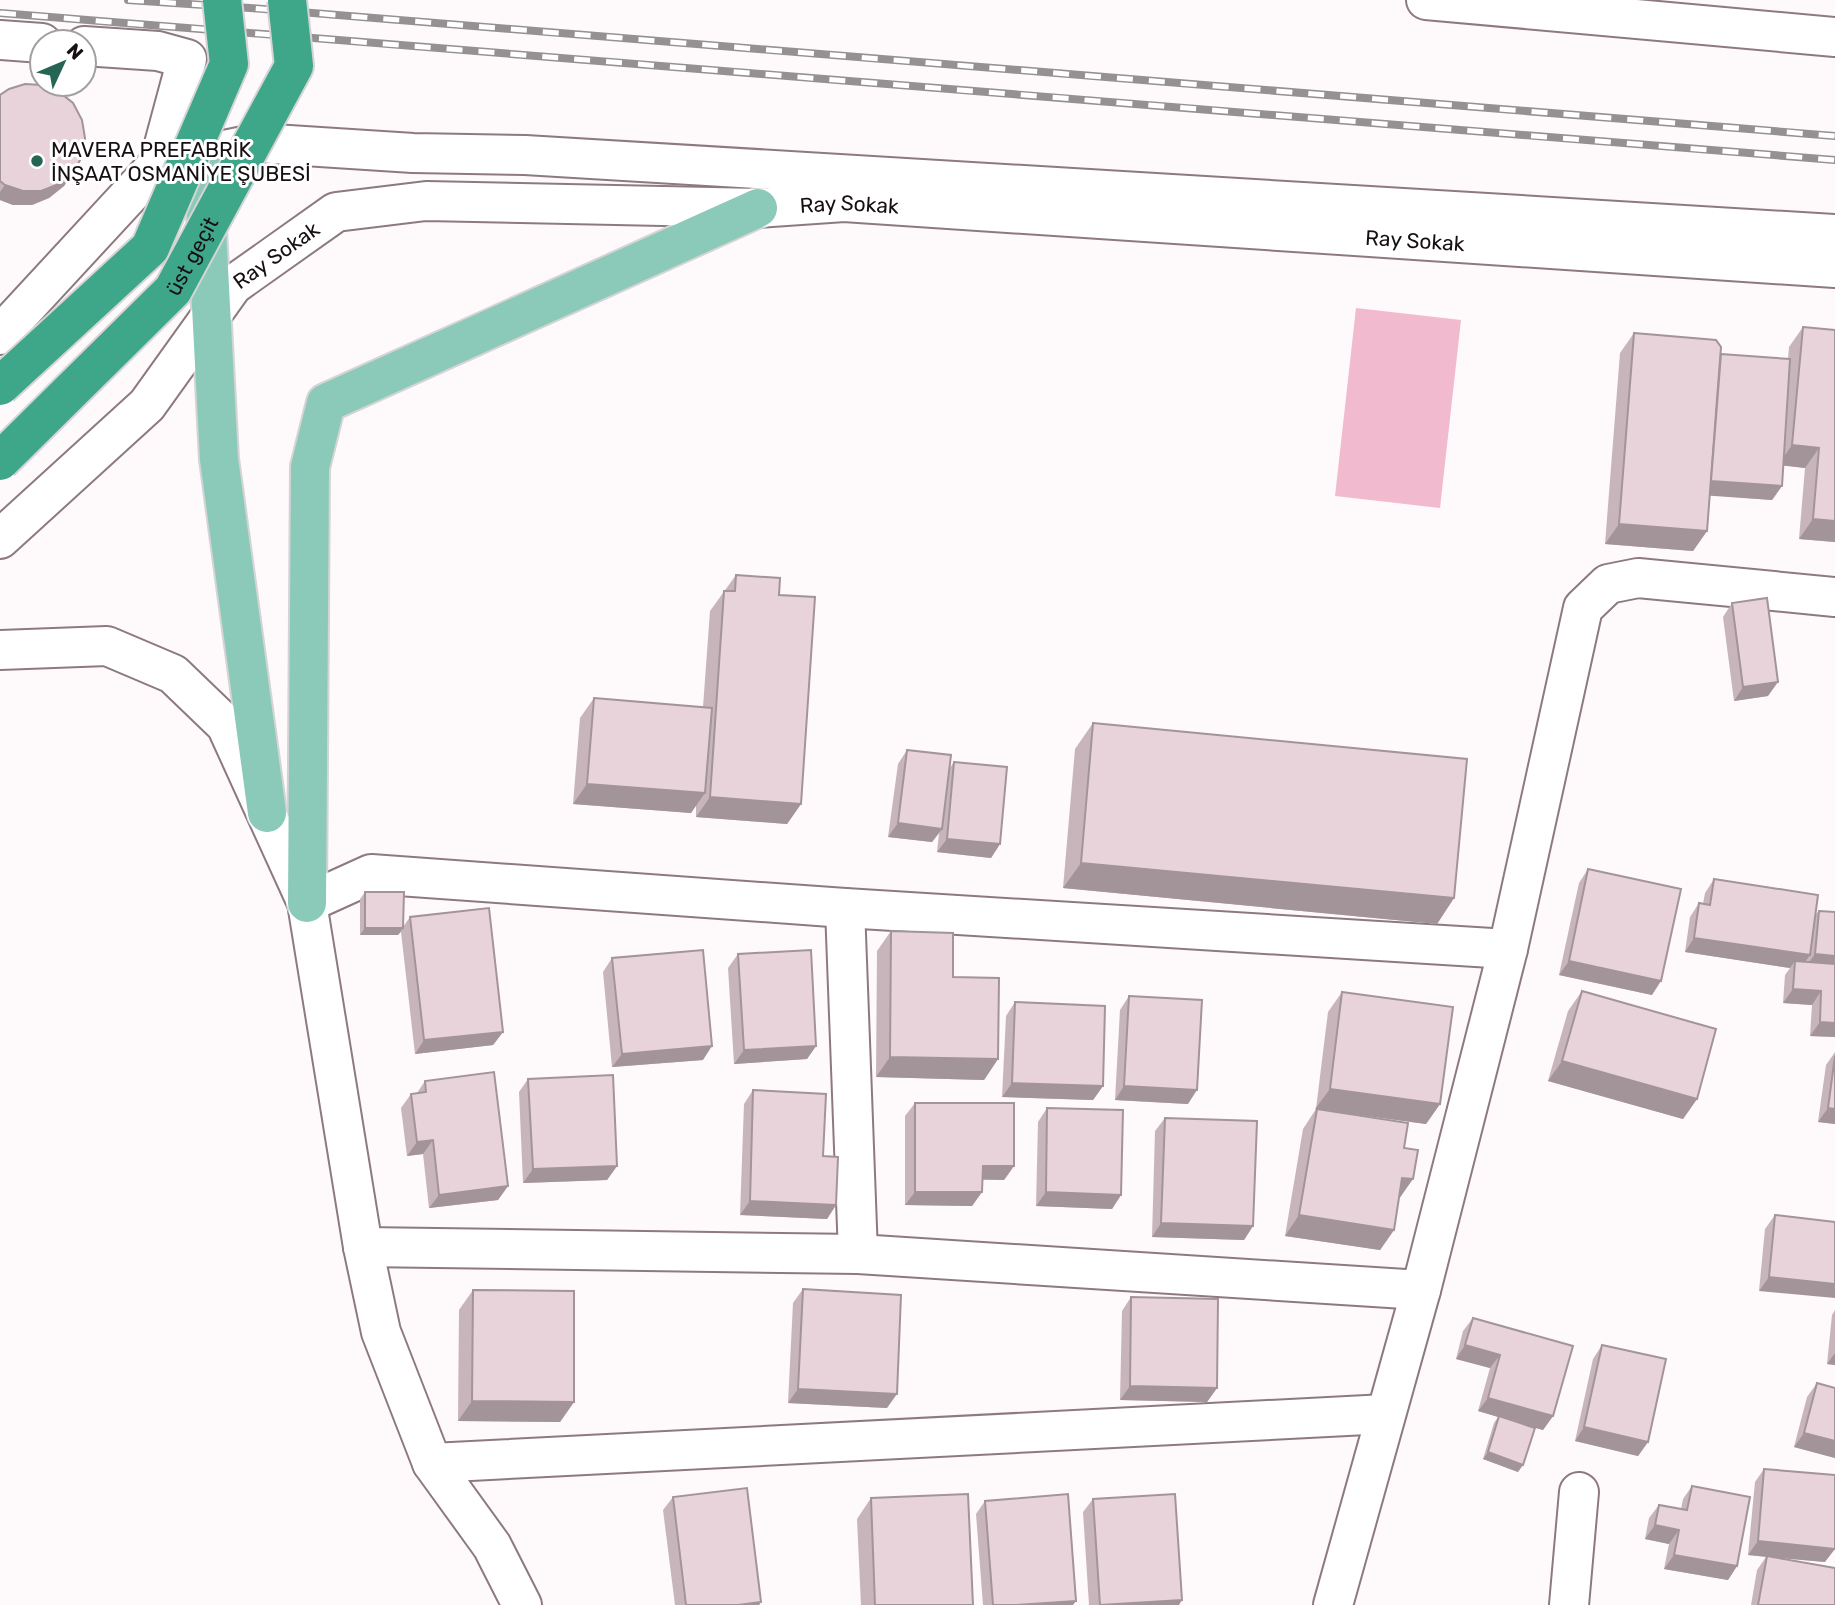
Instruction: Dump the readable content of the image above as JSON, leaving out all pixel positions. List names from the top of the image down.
{
  "streets": {
    "highway": ["üst geçit"],
    "street": ["Ray Sokak"]
  },
  "places": ["MAVERA PREFABRİK İNŞAAT OSMANİYE ŞUBESİ"],
  "north": "top right"
}
